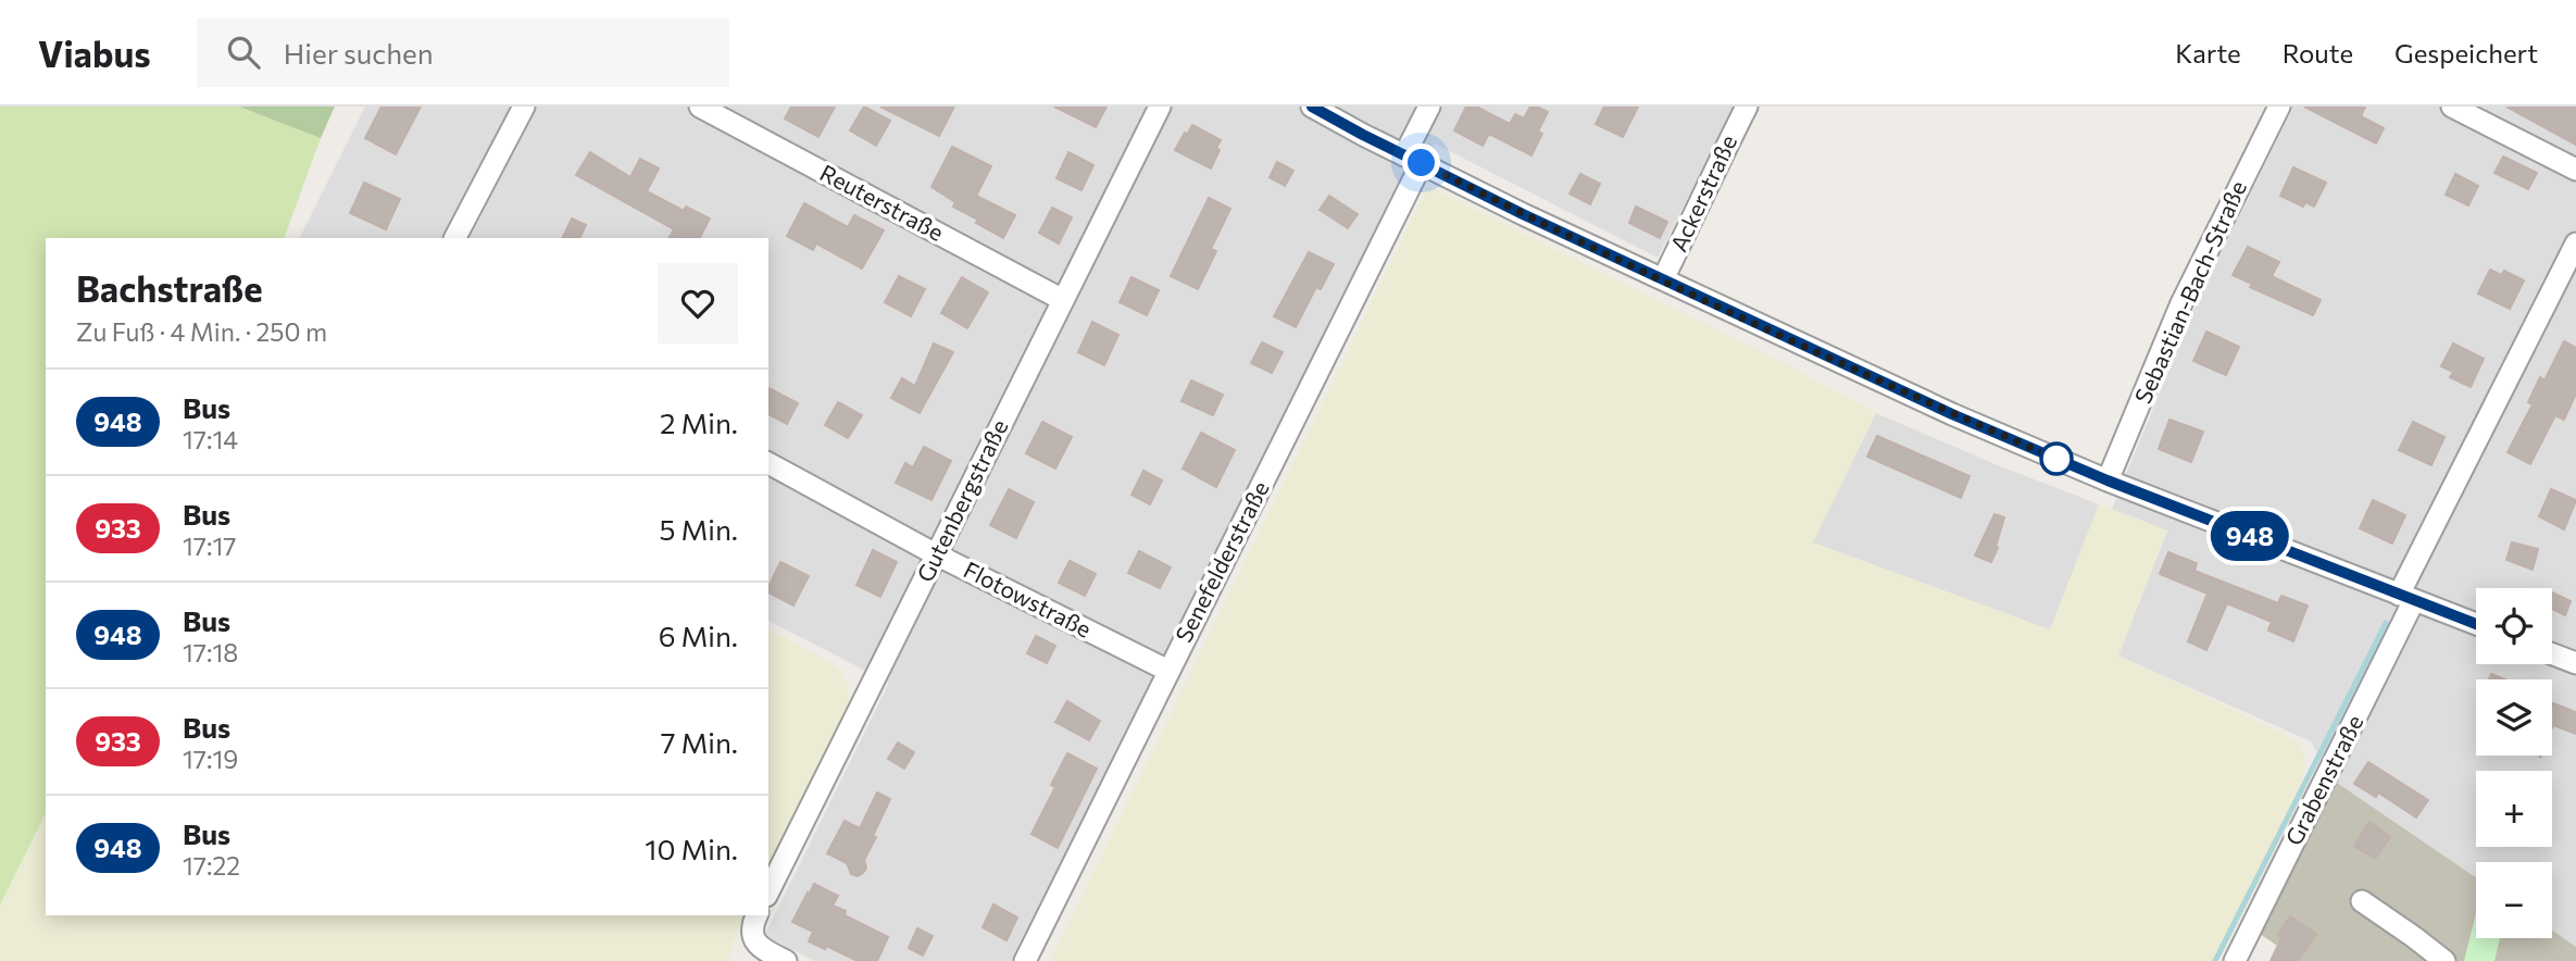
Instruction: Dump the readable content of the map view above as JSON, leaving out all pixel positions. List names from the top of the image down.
{
  "streets": {
    "street": [
      "Ackerstraße",
      "Reuterstraße",
      "Sebastian-Bach-Straße",
      "Gutenbergstraße",
      "Senefelderstraße",
      "Flotowstraße",
      "Grabenstraße"
    ]
  },
  "crossings": [
    ["Reuterstraße", "Gutenbergstraße"],
    ["Gutenbergstraße", "Flotowstraße"],
    ["Senefelderstraße", "Flotowstraße"]
  ],
  "lines": ["bus line 948"],
  "page": {
    "header": "Viabus",
    "search": "Hier suchen",
    "nav": ["Karte", "Route", "Gespeichert"],
    "on_map": "948",
    "heading": ["Bachstraße", "Zu Fuß · 4 Min. · 250 m"],
    "list": [
      {
        "mark": "948",
        "name": "Bus",
        "note": "17:14",
        "value": "2 Min."
      },
      {
        "mark": "933",
        "name": "Bus",
        "note": "17:17",
        "value": "5 Min."
      },
      {
        "mark": "948",
        "name": "Bus",
        "note": "17:18",
        "value": "6 Min."
      },
      {
        "mark": "933",
        "name": "Bus",
        "note": "17:19",
        "value": "7 Min."
      },
      {
        "mark": "948",
        "name": "Bus",
        "note": "17:22",
        "value": "10 Min."
      }
    ],
    "map_buttons": ["+", "−"]
  }
}
